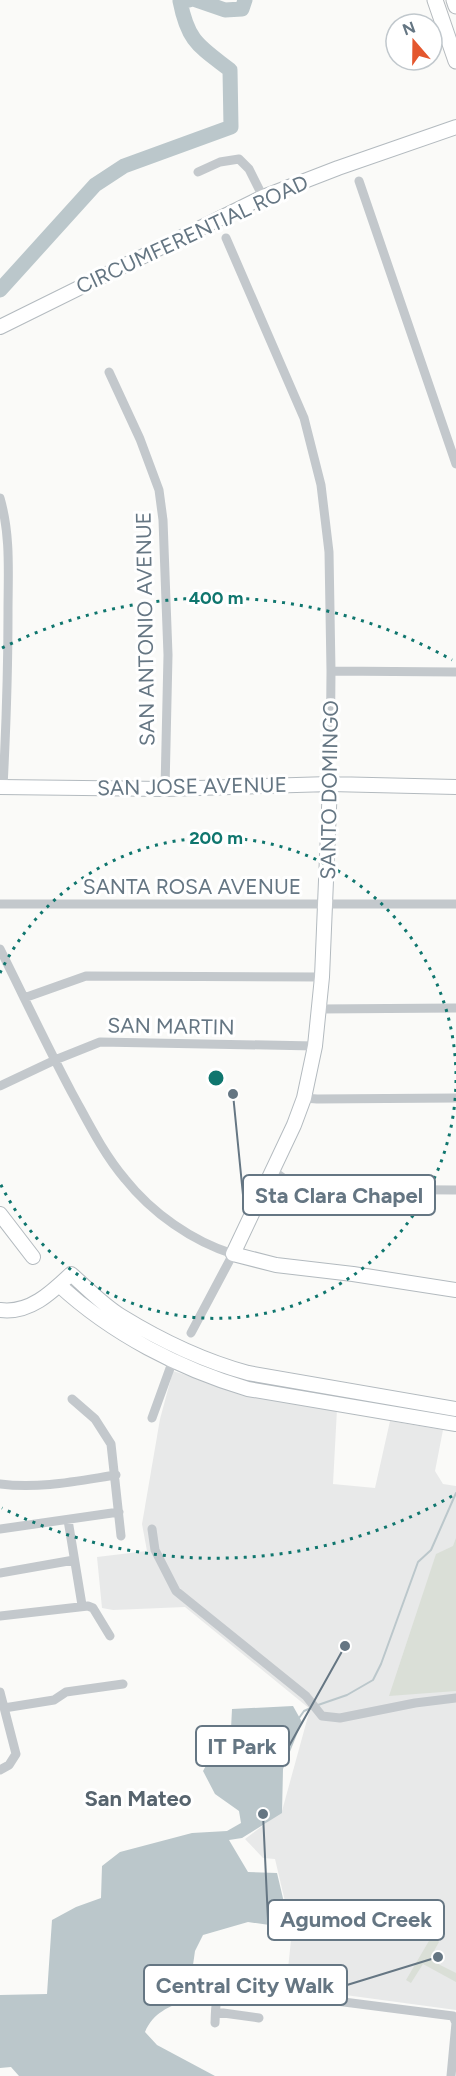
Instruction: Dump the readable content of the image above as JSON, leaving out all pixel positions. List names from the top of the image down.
{
  "streets": {
    "street": [
      "CIRCUMFERENTIAL ROAD",
      "SAN ANTONIO AVENUE",
      "SAN JOSE AVENUE",
      "SANTO DOMINGO",
      "SANTA ROSA AVENUE",
      "SAN MARTIN"
    ]
  },
  "crossings": [
    ["SAN ANTONIO AVENUE", "SAN JOSE AVENUE"],
    ["SAN JOSE AVENUE", "SANTO DOMINGO"],
    ["SANTO DOMINGO", "SANTA ROSA AVENUE"],
    ["SANTO DOMINGO", "SAN MARTIN"]
  ],
  "districts": ["San Mateo"],
  "places": [
    "Sta Clara Chapel",
    "IT Park",
    "Agumod Creek",
    "Central City Walk"
  ],
  "north": "top",
  "rings": ["400 m", "200 m"]
}
